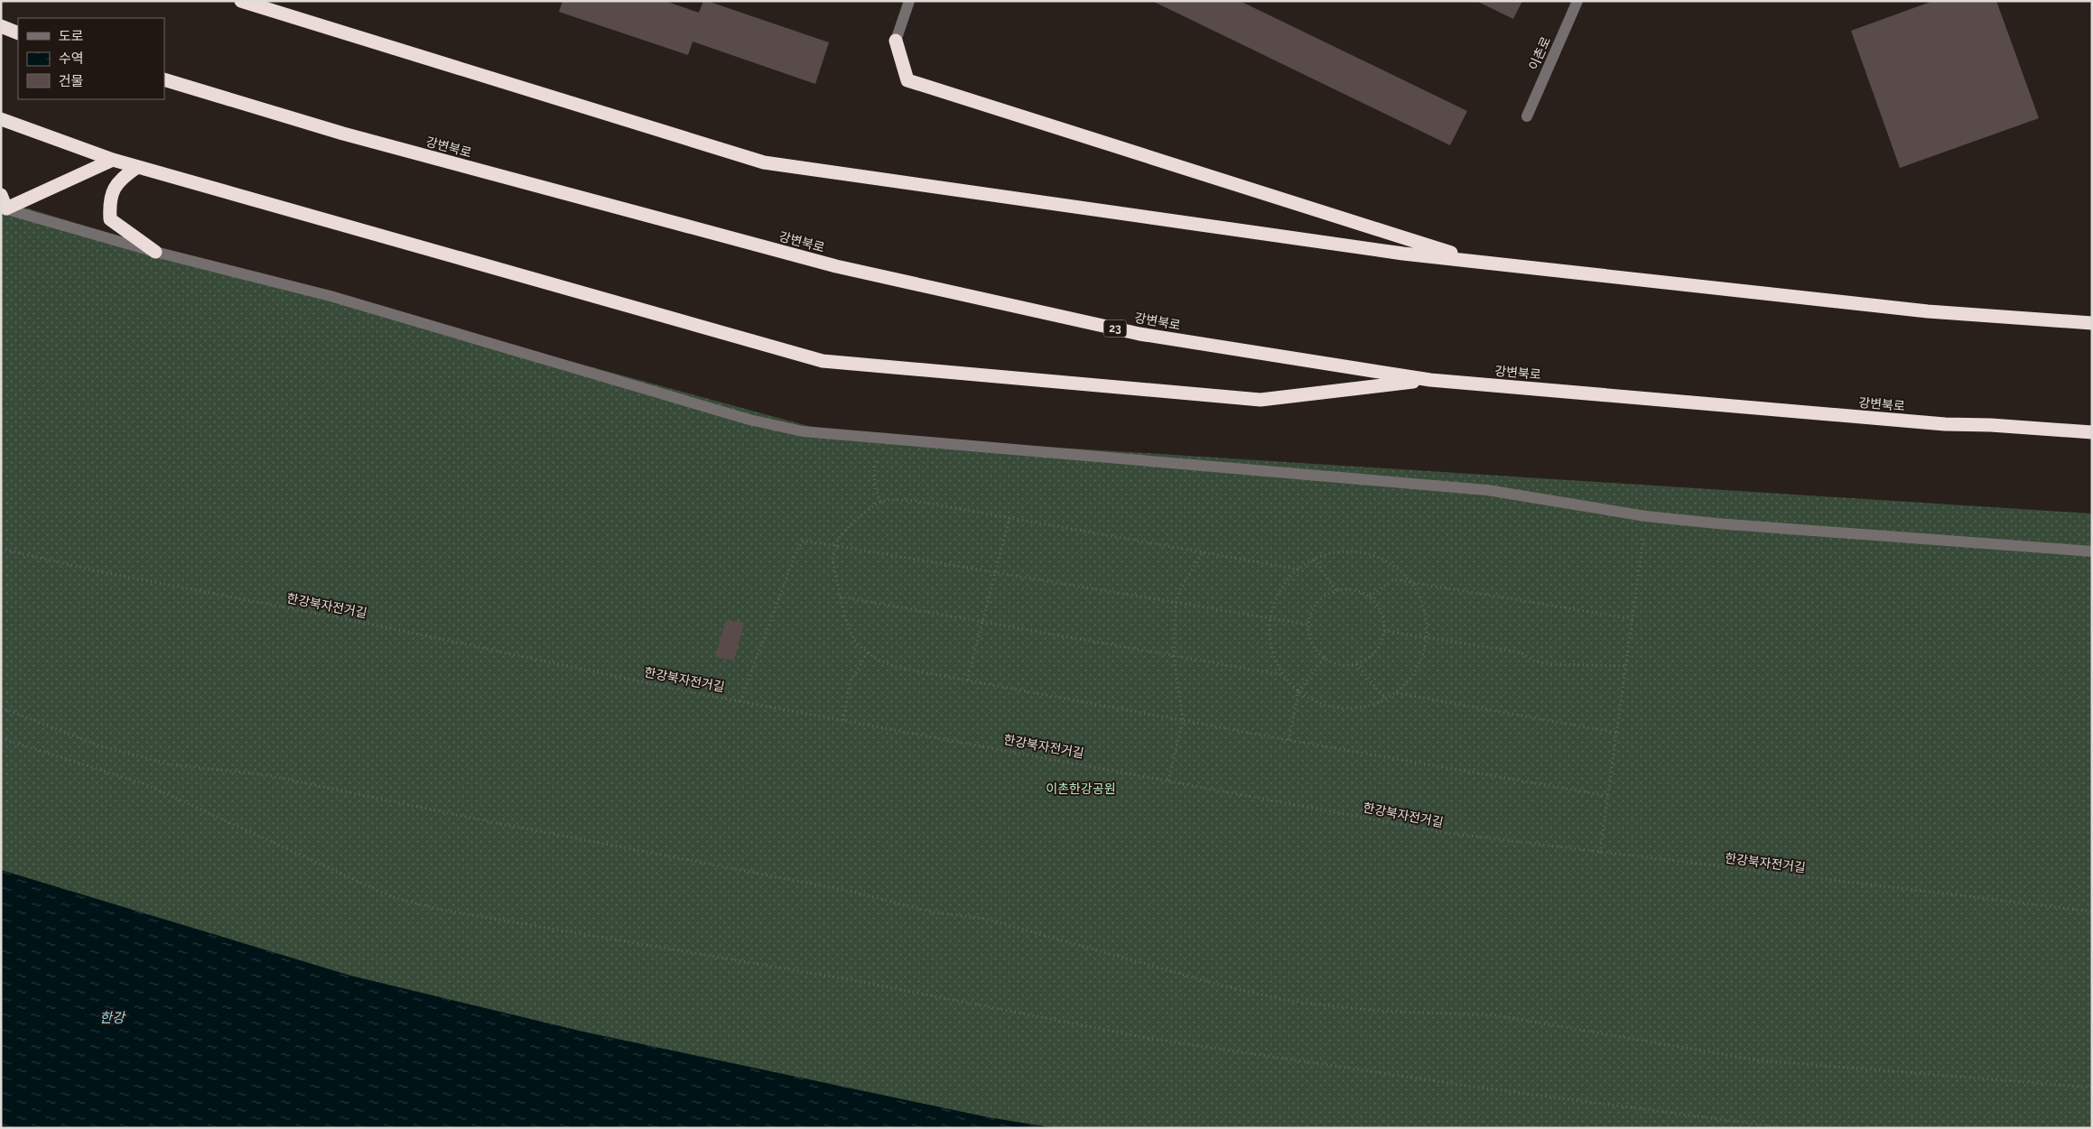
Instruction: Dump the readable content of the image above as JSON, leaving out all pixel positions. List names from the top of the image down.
{
  "streets": {
    "highway": ["강변북로", "23"],
    "street": ["이촌로"],
    "path": ["한강북자전거길"]
  },
  "water": ["한강"],
  "parks": ["이촌한강공원"],
  "legend": ["도로", "수역", "건물"]
}
